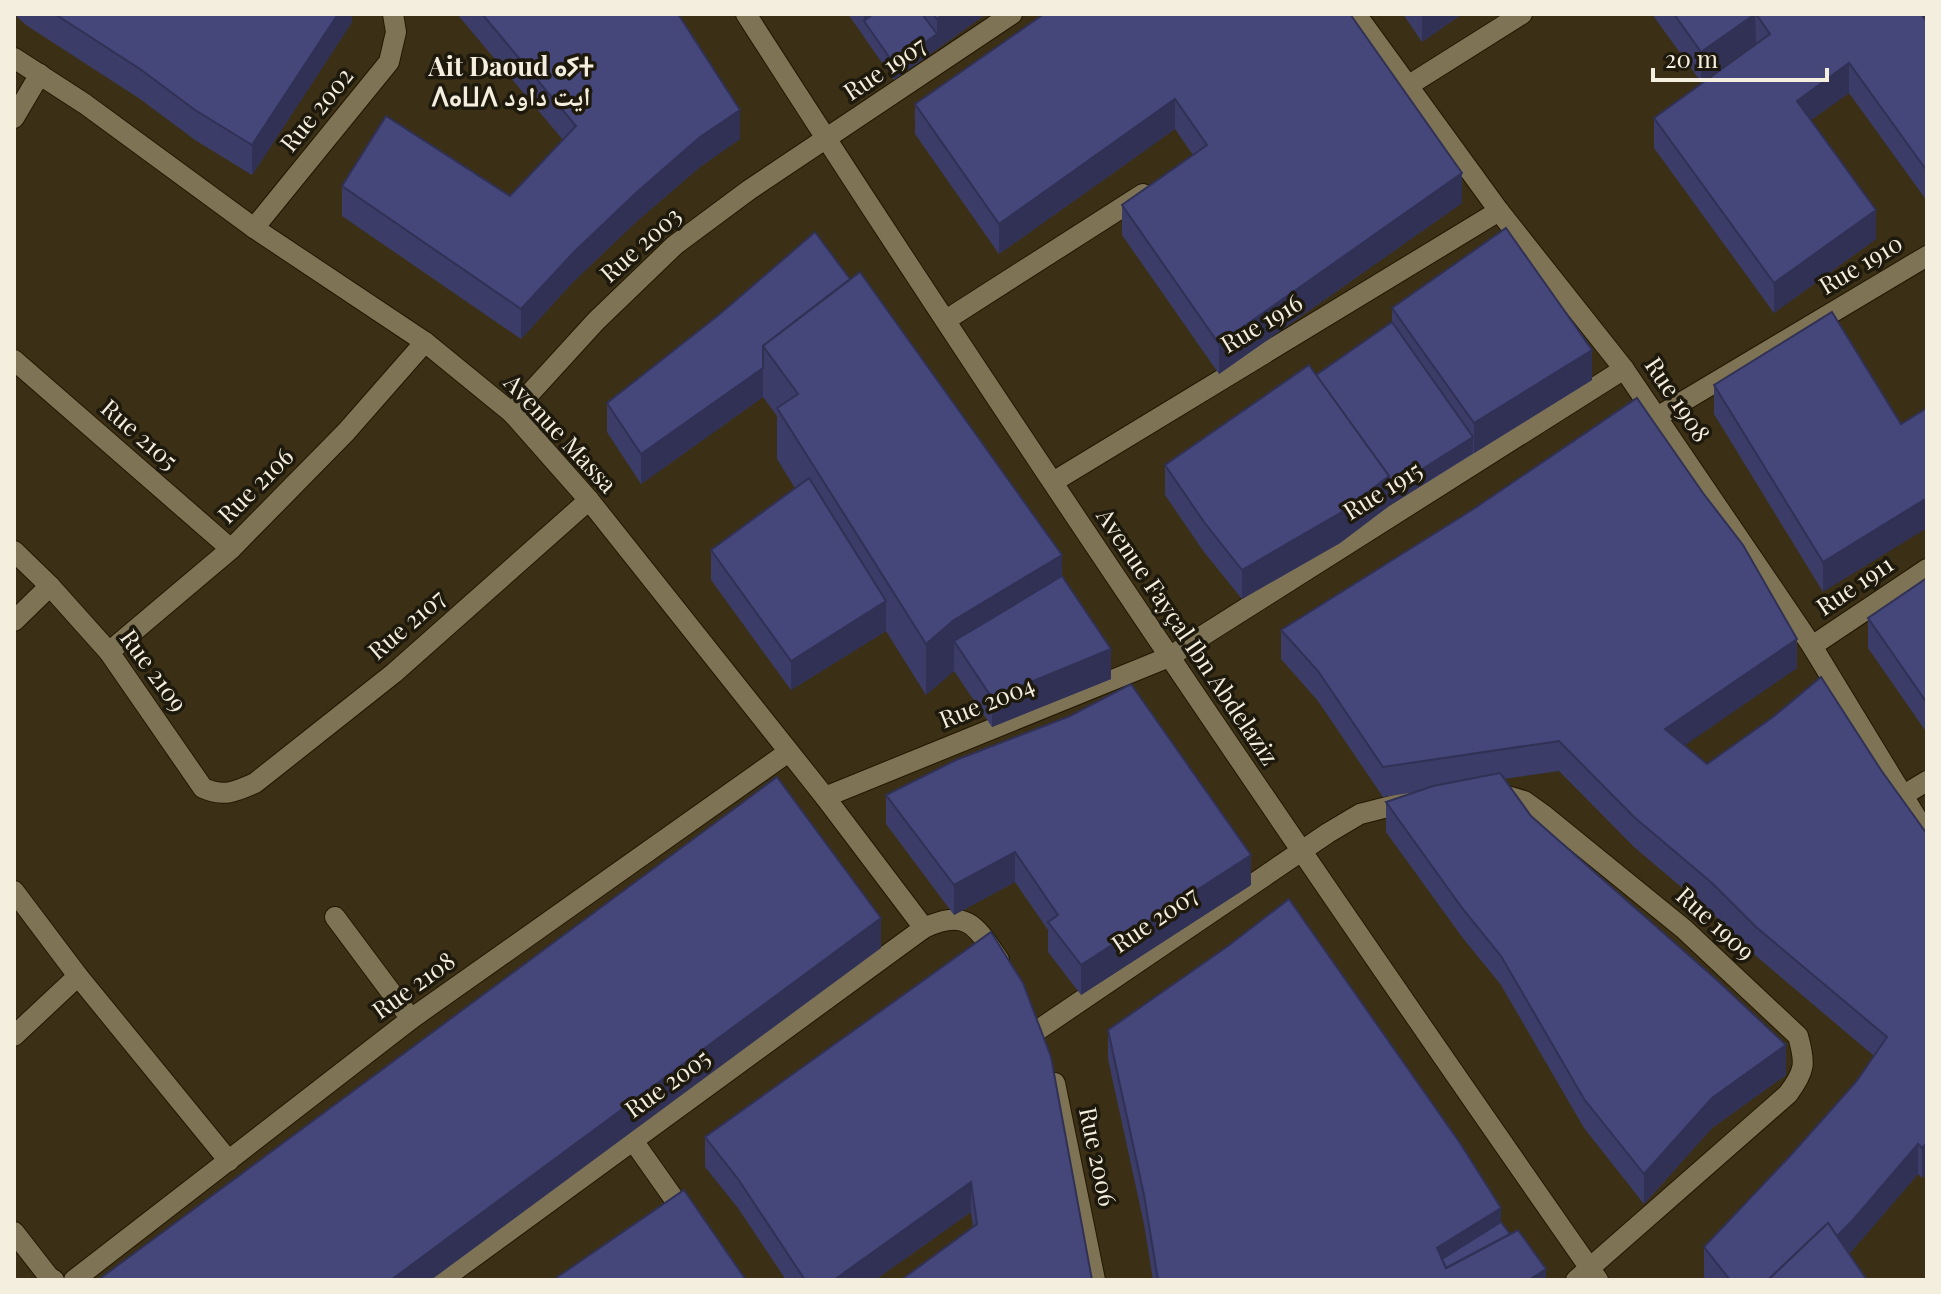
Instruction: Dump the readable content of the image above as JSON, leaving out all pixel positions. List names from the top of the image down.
{
  "streets": {
    "street": [
      "Rue 1907",
      "Rue 2002",
      "Rue 2003",
      "Rue 1910",
      "Rue 1916",
      "Rue 1908",
      "Avenue Massa",
      "Rue 2105",
      "Rue 2106",
      "Rue 1915",
      "Rue 1911",
      "Rue 2107",
      "Avenue Fayçal Ibn Abdelaziz",
      "Rue 2109",
      "Rue 2004",
      "Rue 2007",
      "Rue 1909",
      "Rue 2108",
      "Rue 2005",
      "Rue 2006"
    ]
  },
  "crossings": [
    ["Rue 1907", "Rue 2003"],
    ["Rue 1907", "Avenue Fayçal Ibn Abdelaziz"],
    ["Rue 2002", "Avenue Massa"],
    ["Rue 2003", "Avenue Massa"],
    ["Rue 2003", "Avenue Fayçal Ibn Abdelaziz"],
    ["Rue 1910", "Rue 1908"],
    ["Rue 1916", "Rue 1908"],
    ["Rue 1916", "Avenue Fayçal Ibn Abdelaziz"],
    ["Rue 1908", "Rue 1915"],
    ["Rue 1908", "Rue 1911"],
    ["Avenue Massa", "Rue 2106"],
    ["Avenue Massa", "Rue 2107"],
    ["Avenue Massa", "Rue 2004"],
    ["Avenue Massa", "Rue 2108"],
    ["Avenue Massa", "Rue 2005"],
    ["Rue 2105", "Rue 2106"],
    ["Rue 2106", "Rue 2109"],
    ["Rue 1915", "Avenue Fayçal Ibn Abdelaziz"],
    ["Rue 1915", "Rue 2004"],
    ["Rue 2107", "Rue 2109"],
    ["Avenue Fayçal Ibn Abdelaziz", "Rue 2004"],
    ["Avenue Fayçal Ibn Abdelaziz", "Rue 2007"],
    ["Avenue Fayçal Ibn Abdelaziz", "Rue 1909"],
    ["Rue 2007", "Rue 2006"]
  ],
  "districts": ["Ait Daoud ⴰⵢⵜ ⴷⴰⵡⴷ ايت داود"],
  "scale_bar": "20 m"
}
